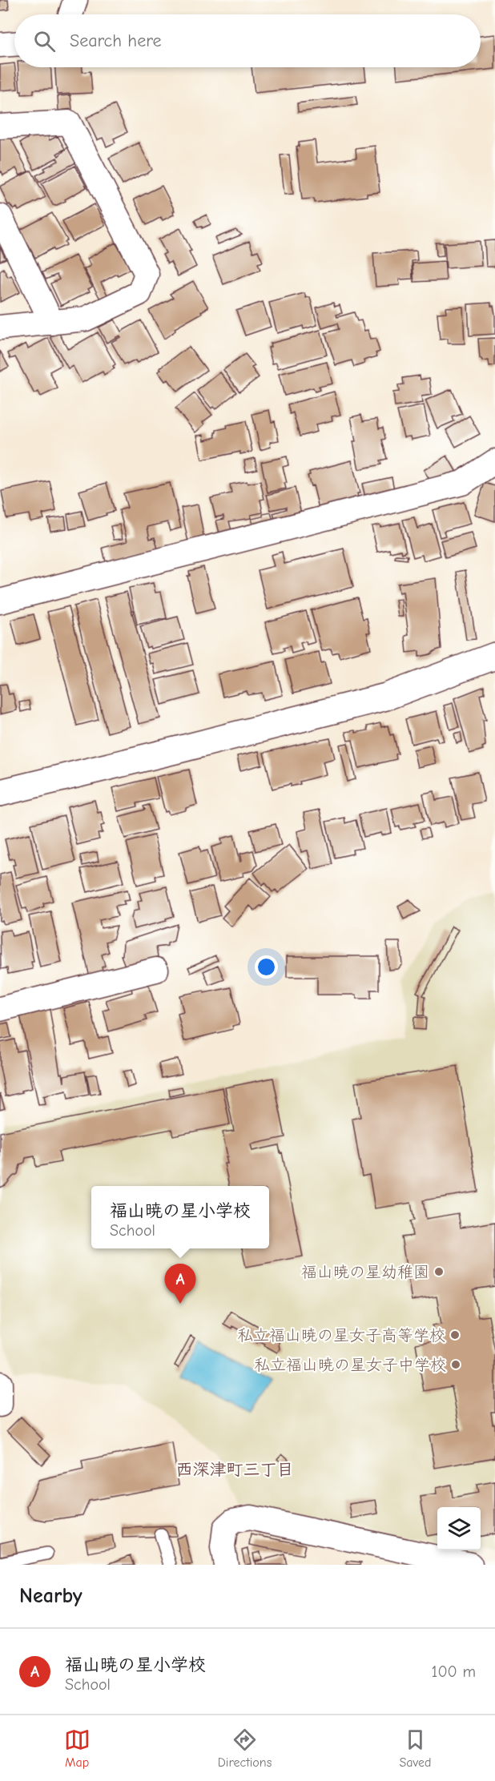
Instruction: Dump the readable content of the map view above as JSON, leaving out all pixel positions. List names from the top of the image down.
{
  "districts": ["西深津町三丁目"],
  "places": ["福山暁の星幼稚園", "私立福山暁の星女子高等学校", "私立福山暁の星女子中学校"],
  "page": {
    "search": "Search here",
    "popup": ["福山暁の星小学校", "School"],
    "pins": "A",
    "heading": "Nearby",
    "list": [
      {
        "mark": "A",
        "name": "福山暁の星小学校",
        "note": "School",
        "value": "100 m"
      }
    ],
    "nav": ["Map", "Directions", "Saved"]
  }
}
